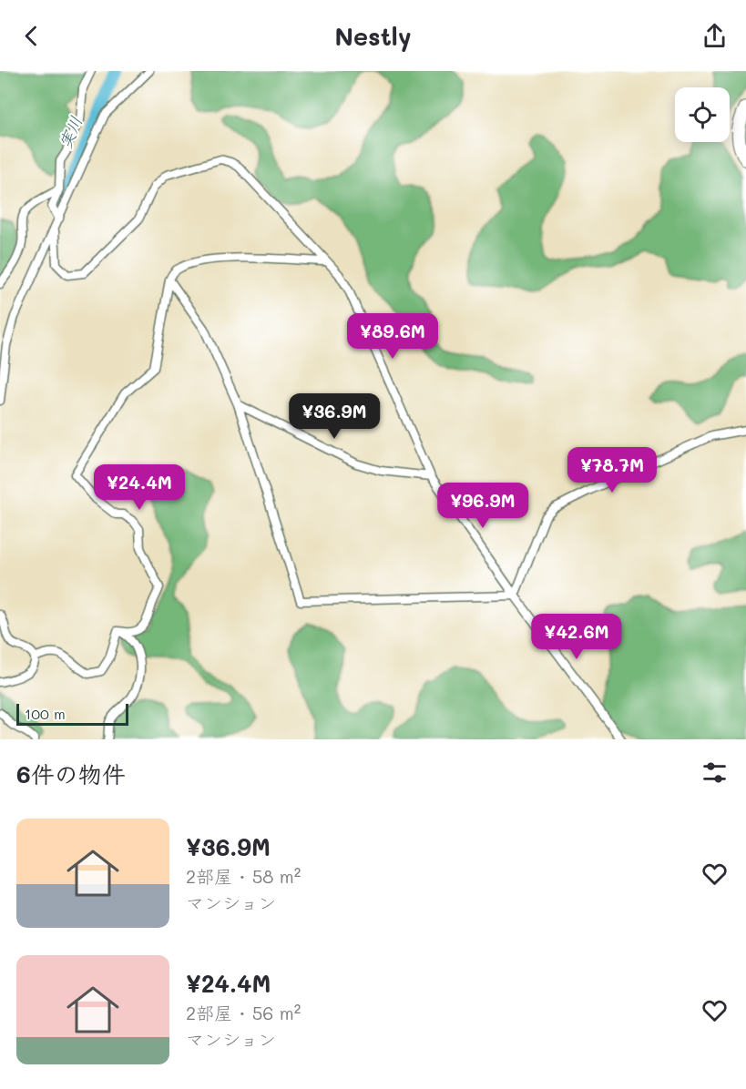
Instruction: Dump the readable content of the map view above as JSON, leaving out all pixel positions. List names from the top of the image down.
{
  "water": ["実川"],
  "scale_bar": "100 m",
  "page": {
    "header": "Nestly",
    "price": [
      "¥89.6M",
      "¥36.9M",
      "¥78.7M",
      "¥24.4M",
      "¥96.9M",
      "¥42.6M"
    ],
    "scale": "100 m",
    "heading": "6件の物件",
    "list": [
      {
        "name": "¥36.9M",
        "note": "2部屋 · 58 m² · マンション"
      },
      {
        "name": "¥24.4M",
        "note": "2部屋 · 56 m² · マンション"
      }
    ]
  }
}
